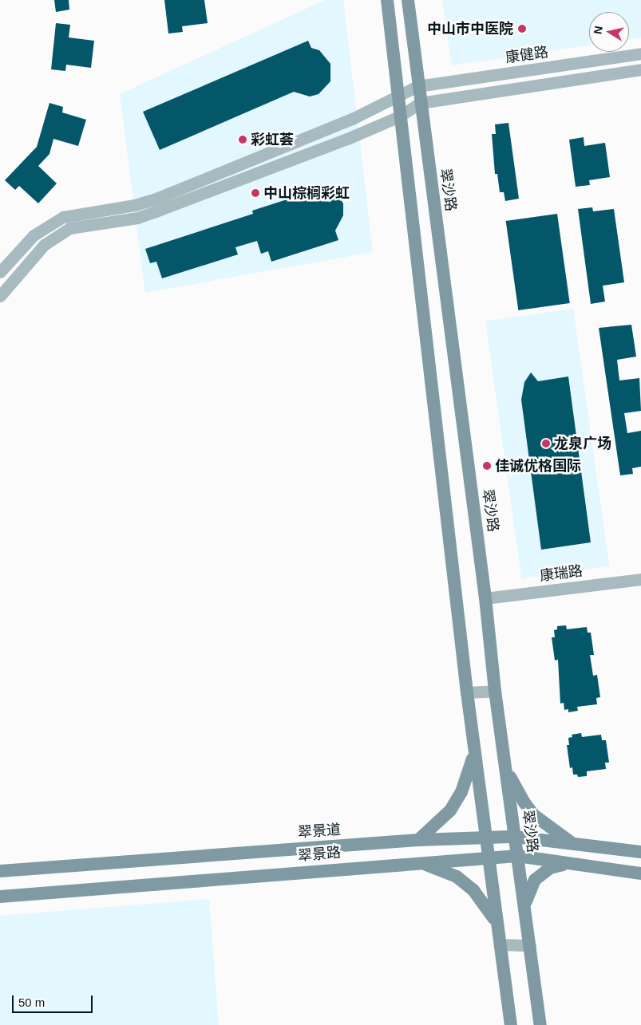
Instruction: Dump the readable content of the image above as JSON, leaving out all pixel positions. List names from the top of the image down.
{
  "streets": {
    "main road": ["翠沙路", "翠景道", "翠景路"],
    "street": ["康健路", "康瑞路"]
  },
  "crossings": [
    ["康健路", "翠沙路"],
    ["翠沙路", "康瑞路"],
    ["翠沙路", "翠景道"],
    ["翠沙路", "翠景路"]
  ],
  "places": [
    "中山市中医院",
    "彩虹荟",
    "中山棕榈彩虹",
    "龙泉广场",
    "佳诚优格国际"
  ],
  "scale_bar": "50 m",
  "north": "left"
}
